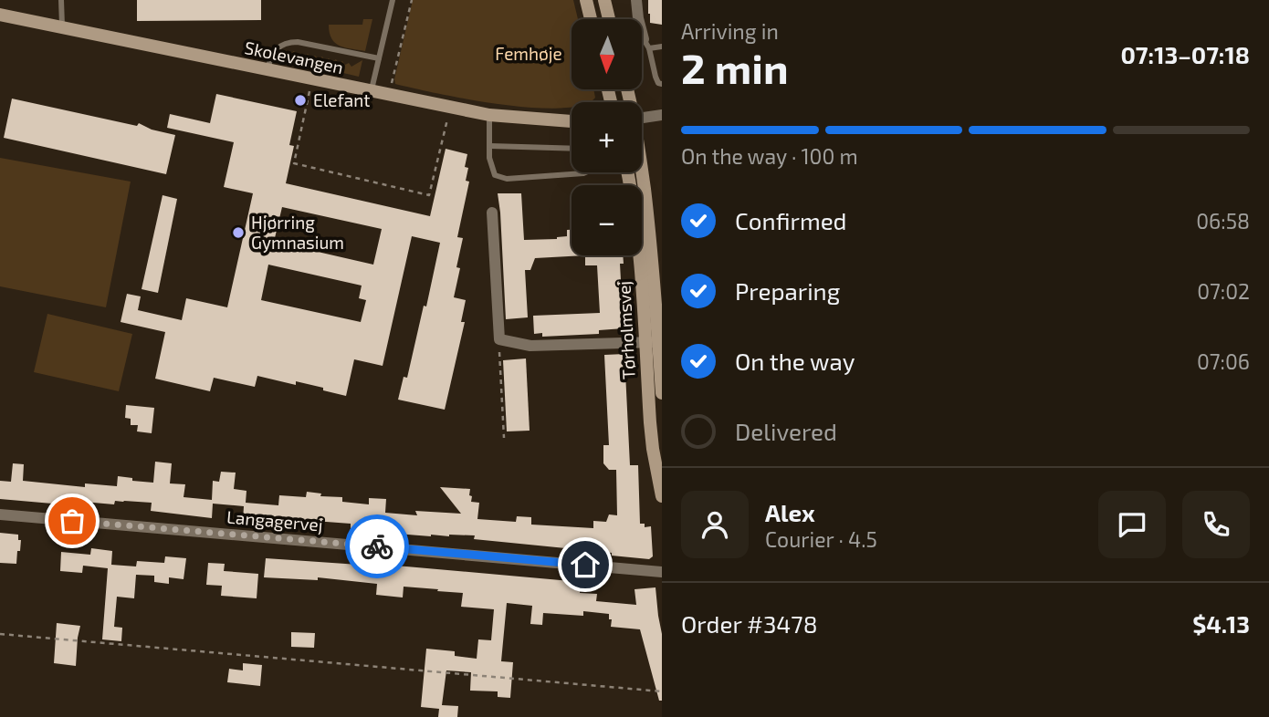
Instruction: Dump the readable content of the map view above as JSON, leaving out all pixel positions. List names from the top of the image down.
{
  "streets": {
    "street": ["Skolevangen", "Tørholmsvej", "Langagervej"]
  },
  "parks": ["Femhøje"],
  "places": ["Elefant", "Hjørring Gymnasium"],
  "north": "bottom",
  "page": {
    "heading": ["2 min", "Arriving in", "07:13–07:18"],
    "panel": [
      "Alex",
      "Courier · 4.5",
      "Order #3478",
      "$4.13"
    ],
    "map_buttons": ["+", "−"],
    "bar": "On the way · 100 m",
    "list": [
      ["Confirmed", "06:58"],
      ["Preparing", "07:02"],
      ["On the way", "07:06"],
      "Delivered"
    ]
  }
}
